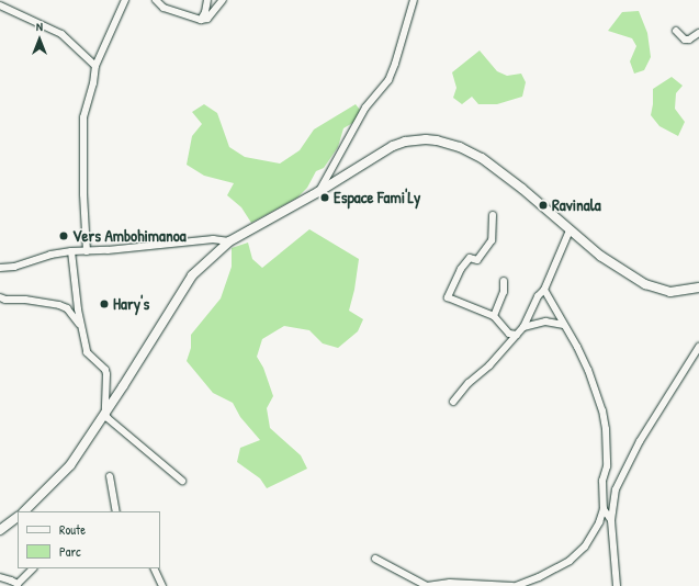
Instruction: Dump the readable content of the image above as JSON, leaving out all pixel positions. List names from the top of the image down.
{
  "places": [
    "Espace Fami'Ly",
    "Ravinala",
    "Vers Ambohimanoa",
    "Hary's"
  ],
  "legend": ["Route", "Parc"],
  "north": "top"
}
